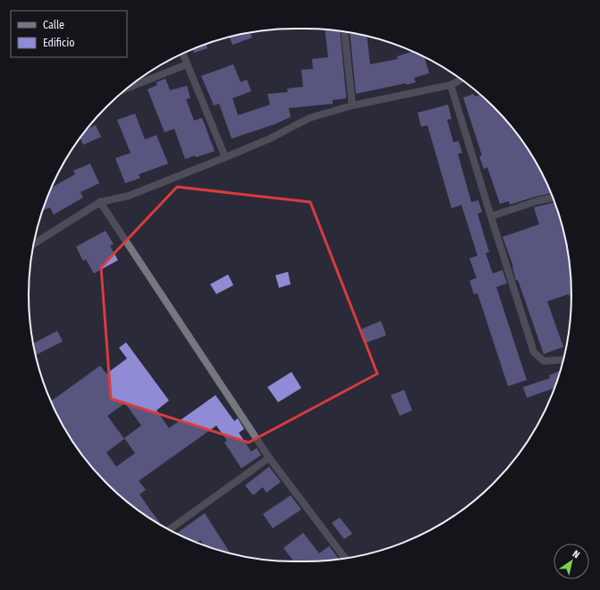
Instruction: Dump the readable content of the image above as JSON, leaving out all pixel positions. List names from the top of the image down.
{
  "legend": ["Calle", "Edificio"],
  "north": "top right"
}
